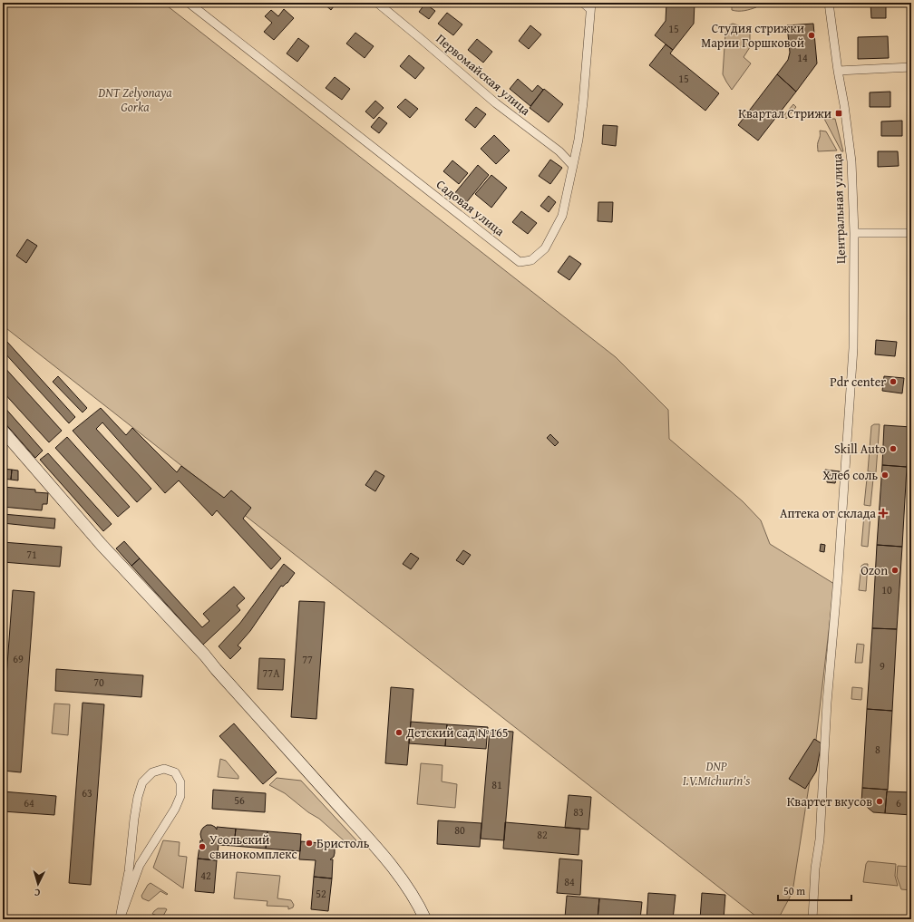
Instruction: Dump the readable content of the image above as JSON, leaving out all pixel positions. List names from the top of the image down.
{
  "streets": {
    "street": ["Первомайская улица", "Садовая улица", "Центральная улица"]
  },
  "crossings": [
    ["Первомайская улица", "Садовая улица"]
  ],
  "parks": ["DNT Zelyonaya Gorka", "DNP I.V.Michurin's"],
  "places": {
    "other": [
      "Студия стрижки Марии Горшковой",
      "Pdr center",
      "Skill Auto",
      "Хлеб соль",
      "Ozon",
      "Детский сад №165",
      "Квартет вкусов",
      "Бристоль",
      "Усольский свинокомплекс"
    ],
    "transit": ["Квартал Стрижи"],
    "health": ["Аптека от склада"]
  },
  "house_numbers": [
    "15",
    "14",
    "15",
    "71",
    "10",
    "69",
    "77",
    "9",
    "77А",
    "70",
    "8",
    "81",
    "63",
    "56",
    "64",
    "6",
    "83",
    "80",
    "82",
    "42",
    "84",
    "52"
  ],
  "scale_bar": "50 m",
  "north": "bottom"
}
